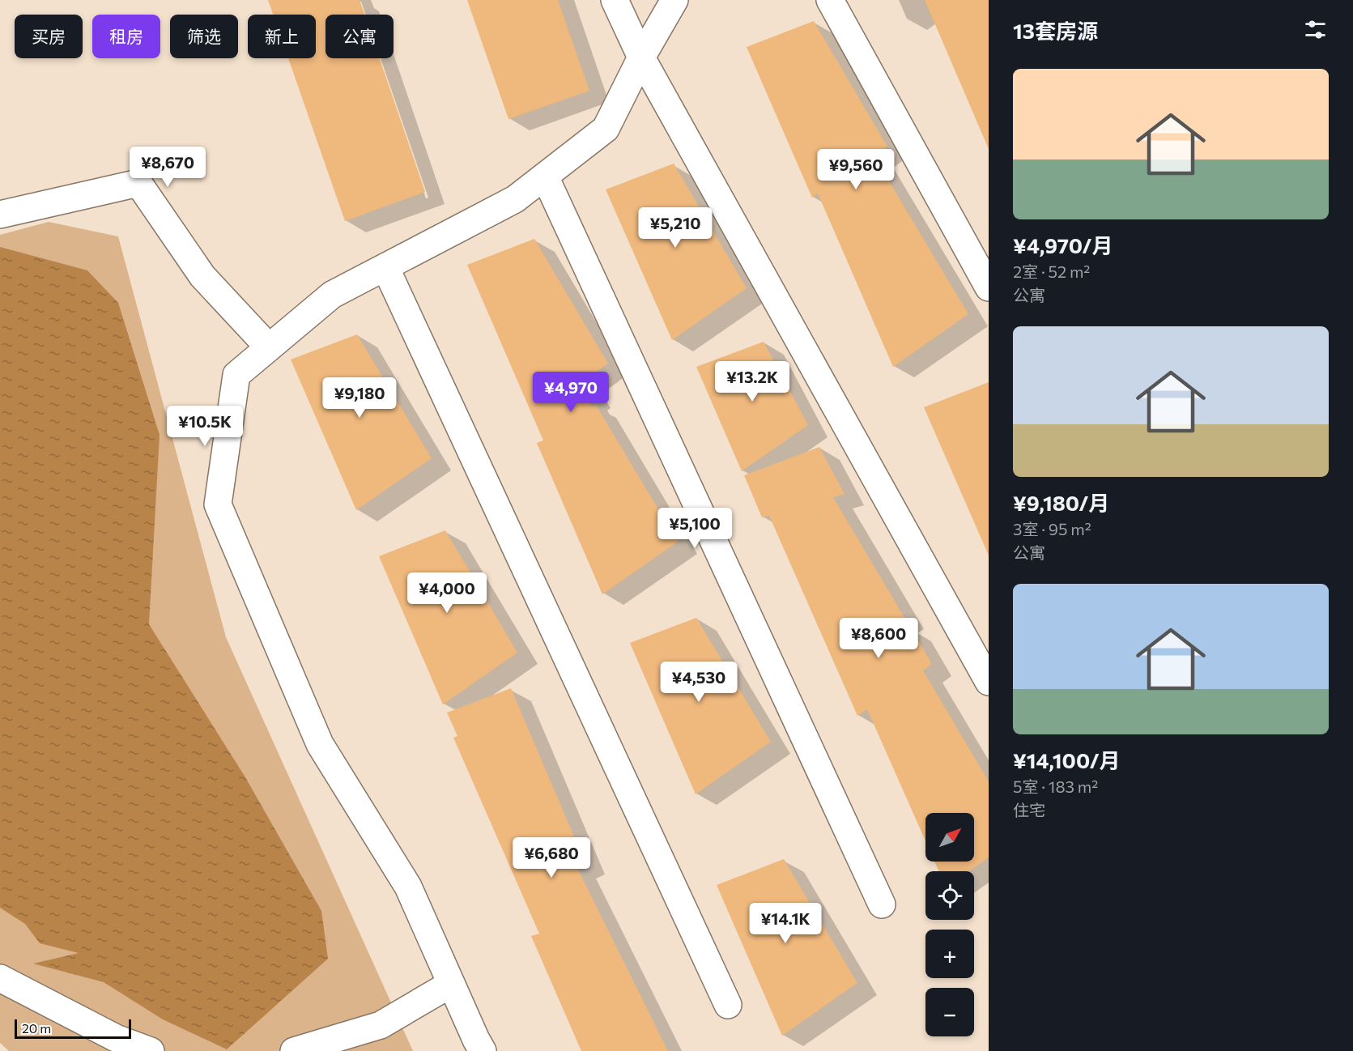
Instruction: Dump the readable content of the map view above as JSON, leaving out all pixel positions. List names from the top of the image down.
{
  "scale_bar": "20 m",
  "north": "top right",
  "page": {
    "heading": "13套房源",
    "chip": [
      "买房",
      "租房",
      "筛选",
      "新上",
      "公寓"
    ],
    "list": [
      {
        "name": "¥4,970/月",
        "note": "2室 · 52 m² · 公寓"
      },
      {
        "name": "¥9,180/月",
        "note": "3室 · 95 m² · 公寓"
      },
      {
        "name": "¥14,100/月",
        "note": "5室 · 183 m² · 住宅"
      }
    ],
    "price": [
      "¥8,670",
      "¥9,560",
      "¥5,210",
      "¥13.2K",
      "¥4,970",
      "¥9,180",
      "¥10.5K",
      "¥5,100",
      "¥4,000",
      "¥8,600",
      "¥4,530",
      "¥6,680",
      "¥14.1K"
    ],
    "map_buttons": ["+", "−"],
    "scale": "20 m"
  }
}
